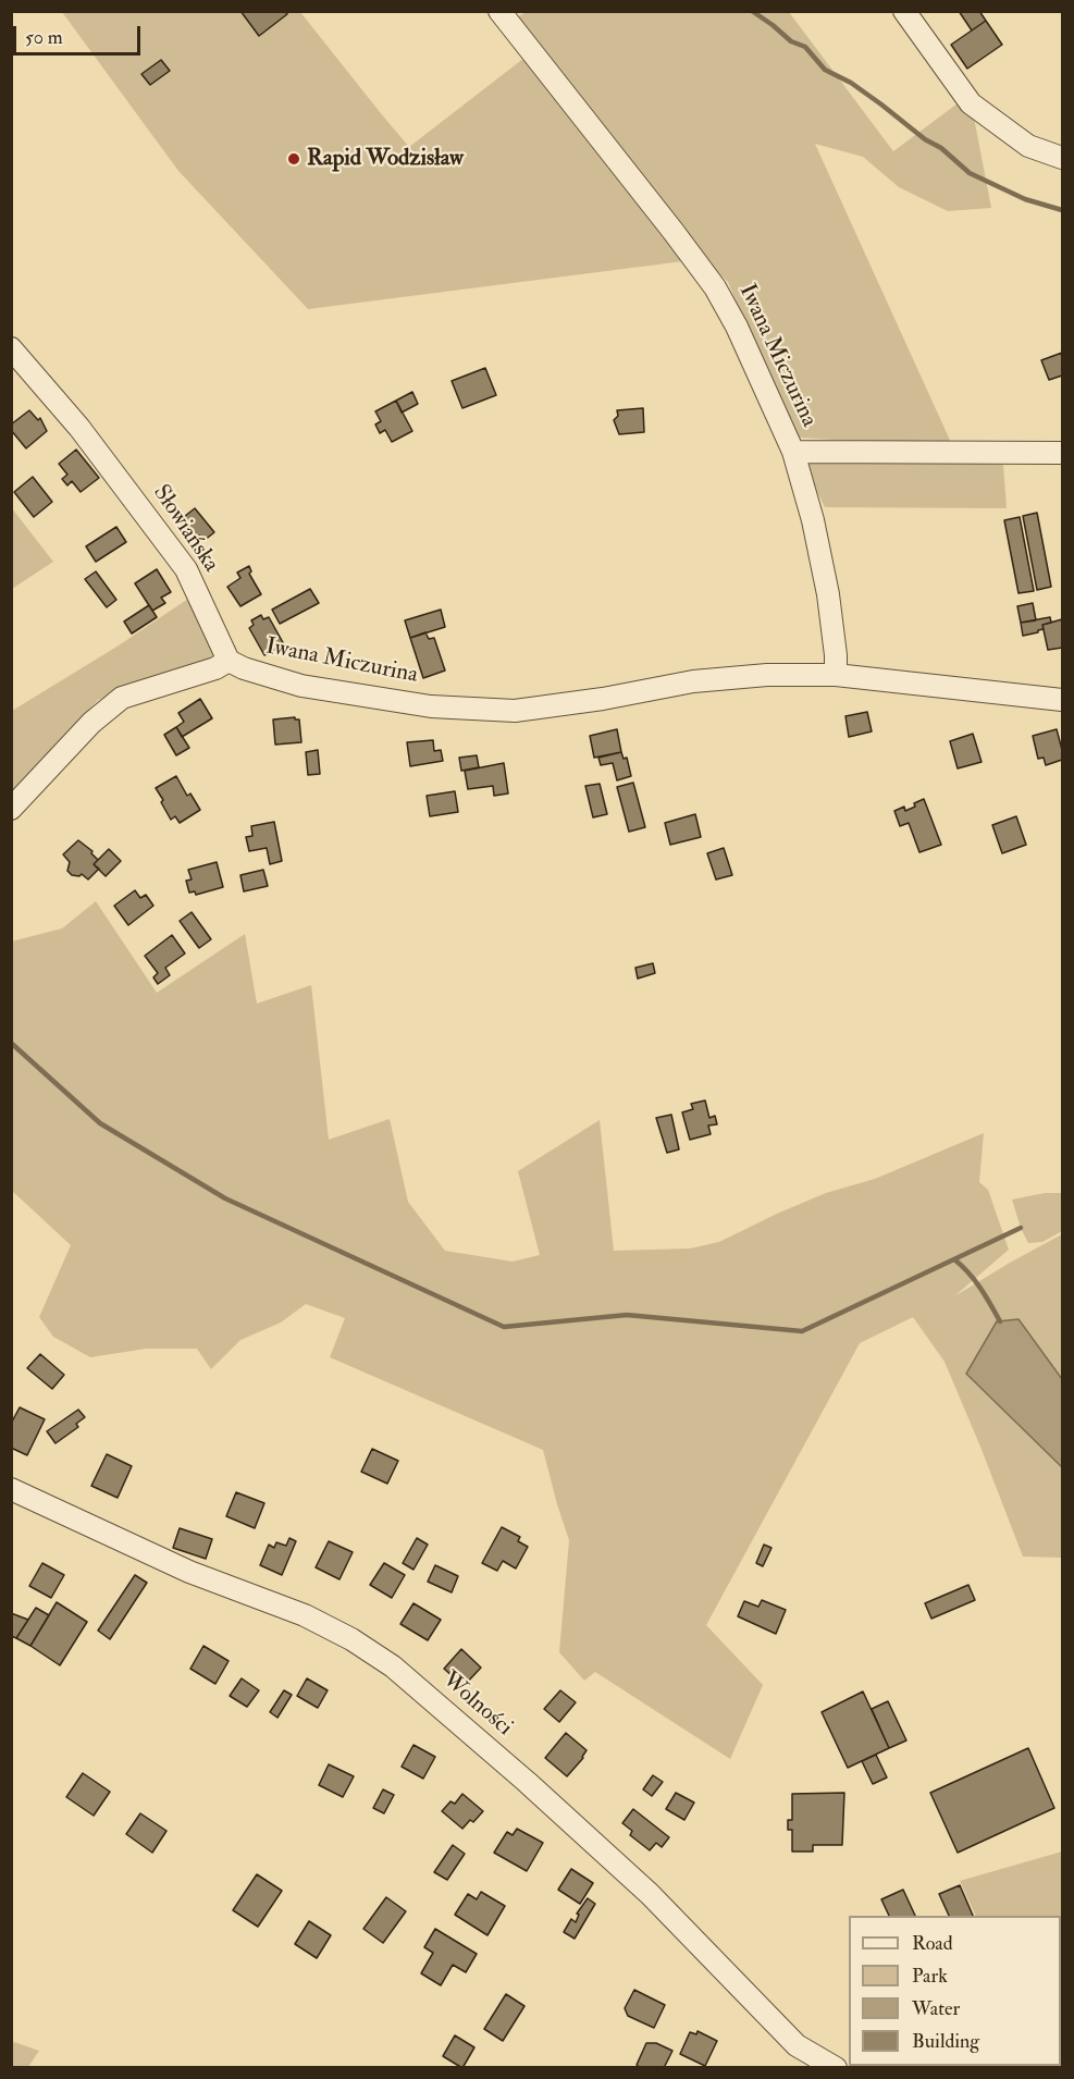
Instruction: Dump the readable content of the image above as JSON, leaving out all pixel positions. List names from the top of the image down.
{
  "streets": {
    "street": ["Iwana Miczurina", "Słowiańska", "Wolności"]
  },
  "crossings": [
    ["Iwana Miczurina", "Słowiańska"]
  ],
  "places": ["Rapid Wodzisław"],
  "legend": [
    "Road",
    "Park",
    "Water",
    "Building"
  ],
  "scale_bar": "50 m"
}
